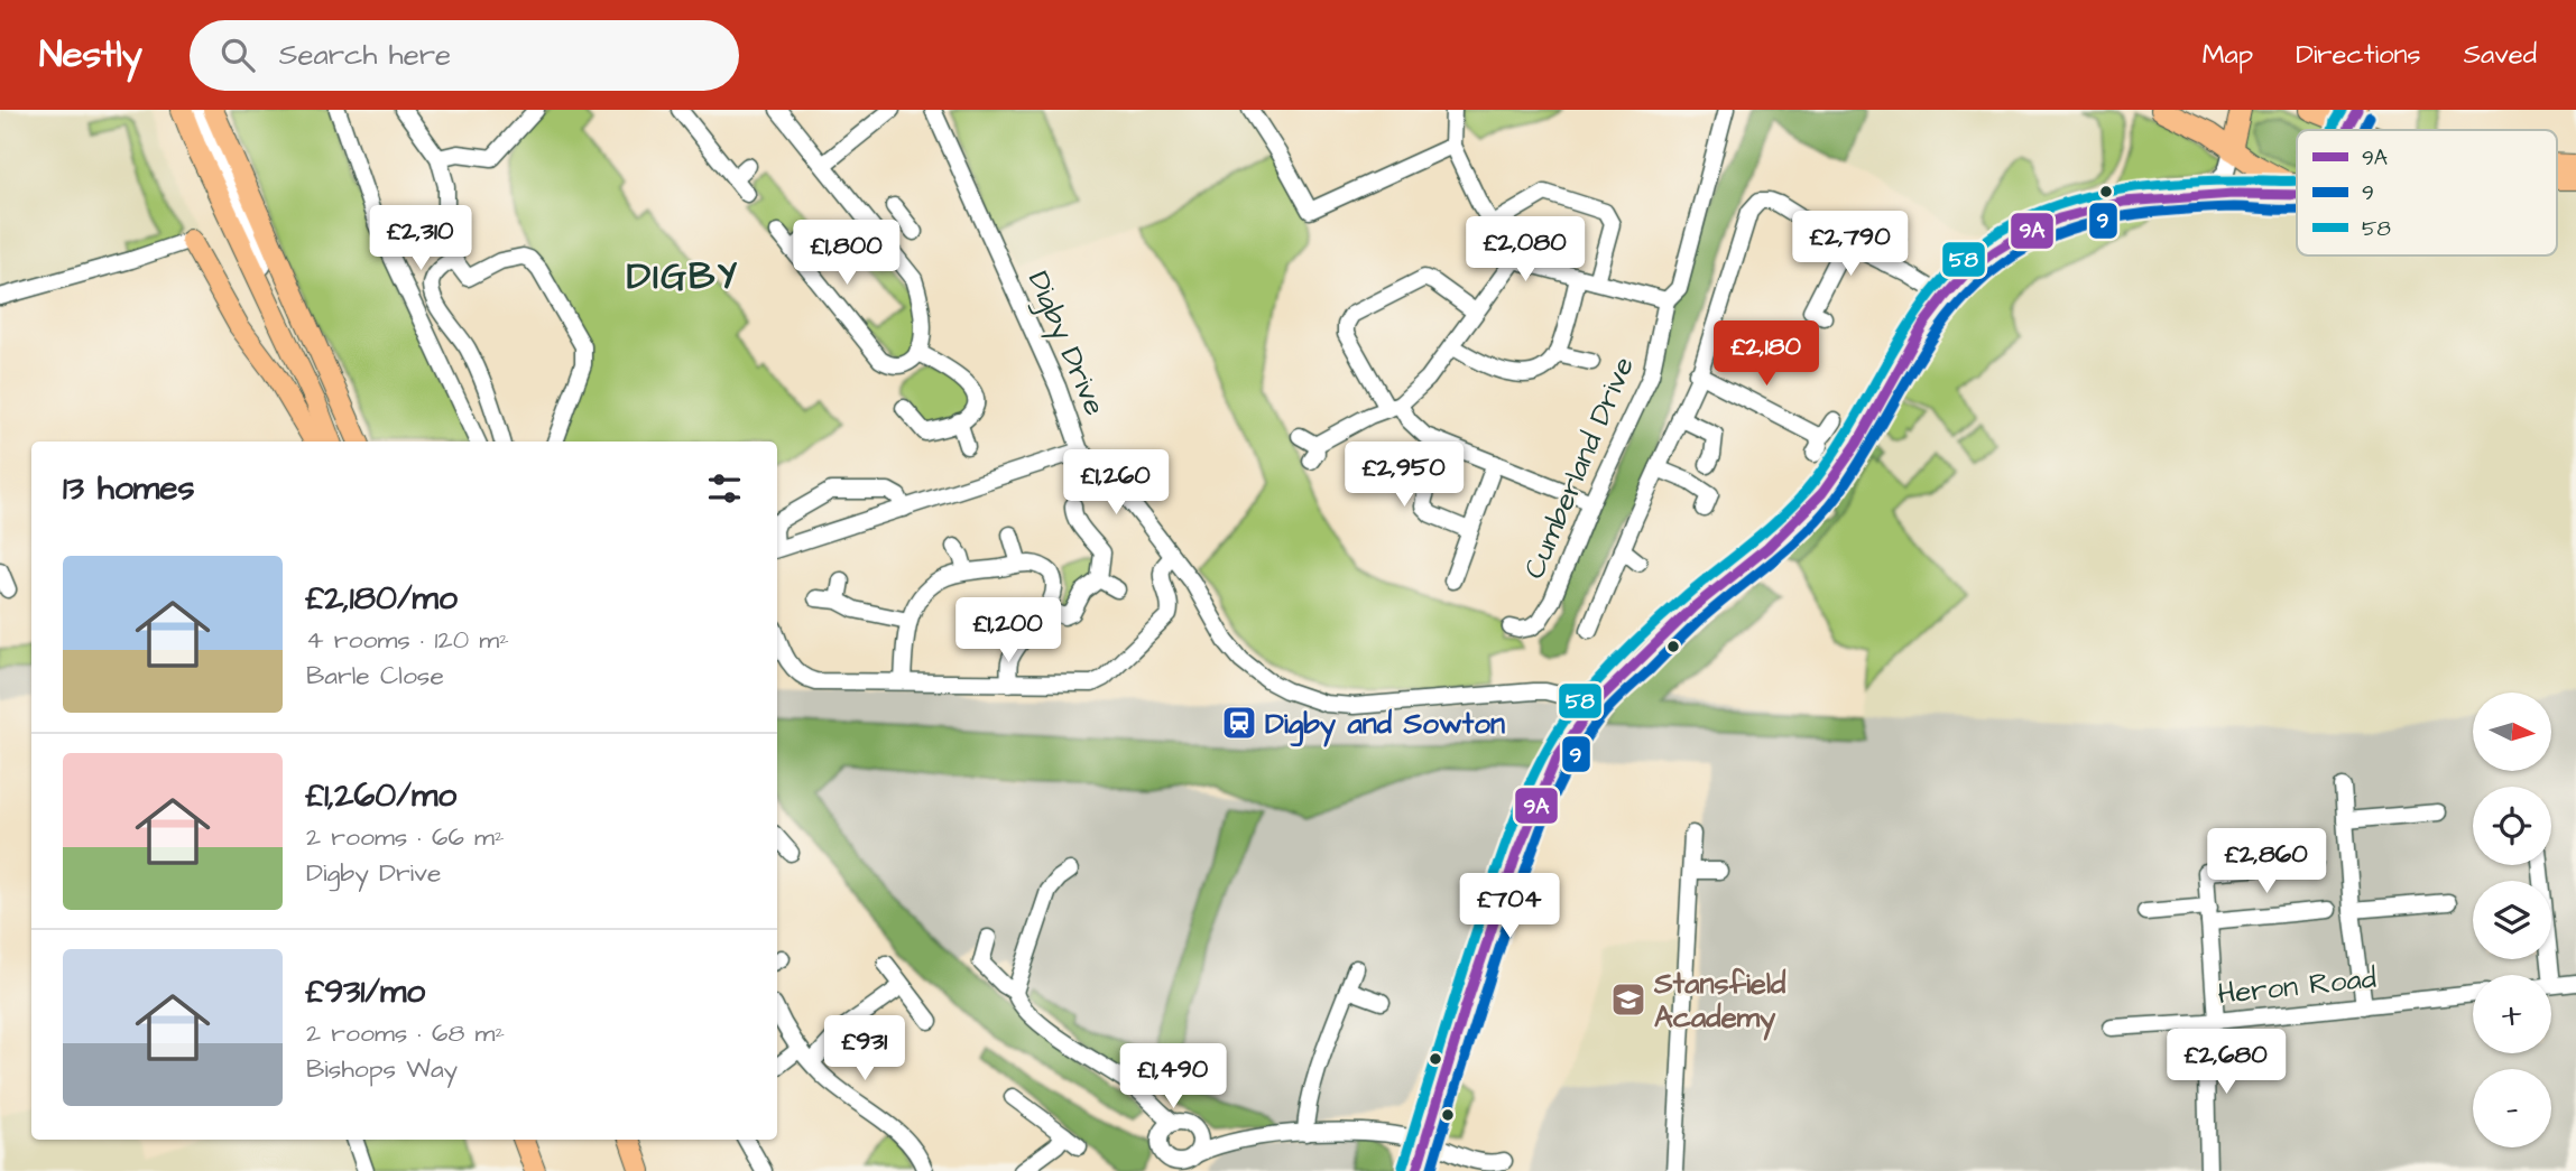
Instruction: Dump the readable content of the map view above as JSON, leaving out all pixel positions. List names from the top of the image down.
{
  "streets": {
    "street": ["Digby Drive", "Cumberland Drive", "Heron Road"]
  },
  "districts": ["DIGBY"],
  "places": {
    "station": ["Digby and Sowton"],
    "school or university": ["Stansfield Academy"]
  },
  "lines": ["transit line 9A", "transit line 58", "transit line 9"],
  "legend": ["9A", "9", "58"],
  "north": "right",
  "page": {
    "header": "Nestly",
    "search": "Search here",
    "nav": ["Map", "Directions", "Saved"],
    "price": [
      "£2,310",
      "£2,790",
      "£2,080",
      "£1,800",
      "£2,180",
      "£2,950",
      "£1,260",
      "£1,200",
      "£2,860",
      "£704",
      "£931",
      "£2,680",
      "£1,490"
    ],
    "heading": "13 homes",
    "list": [
      {
        "name": "£2,180/mo",
        "note": "4 rooms · 120 m² · Barle Close"
      },
      {
        "name": "£1,260/mo",
        "note": "2 rooms · 66 m² · Digby Drive"
      },
      {
        "name": "£931/mo",
        "note": "2 rooms · 68 m² · Bishops Way"
      }
    ],
    "map_buttons": ["+", "−"]
  }
}
